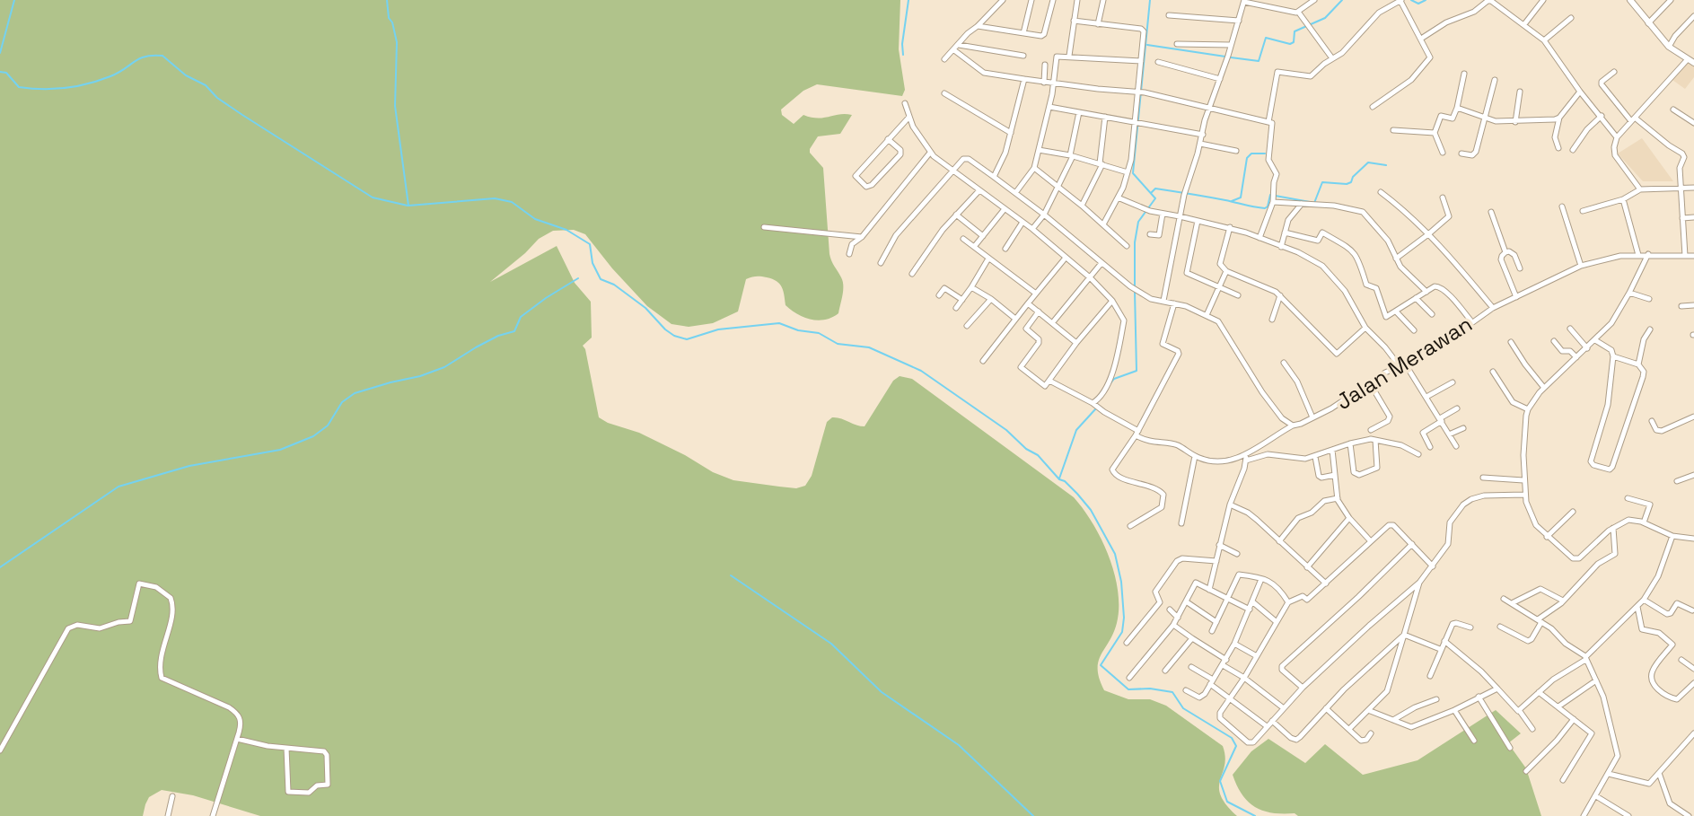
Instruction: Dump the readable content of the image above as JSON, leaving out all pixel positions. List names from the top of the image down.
{
  "streets": {
    "street": ["Jalan Merawan"]
  }
}
